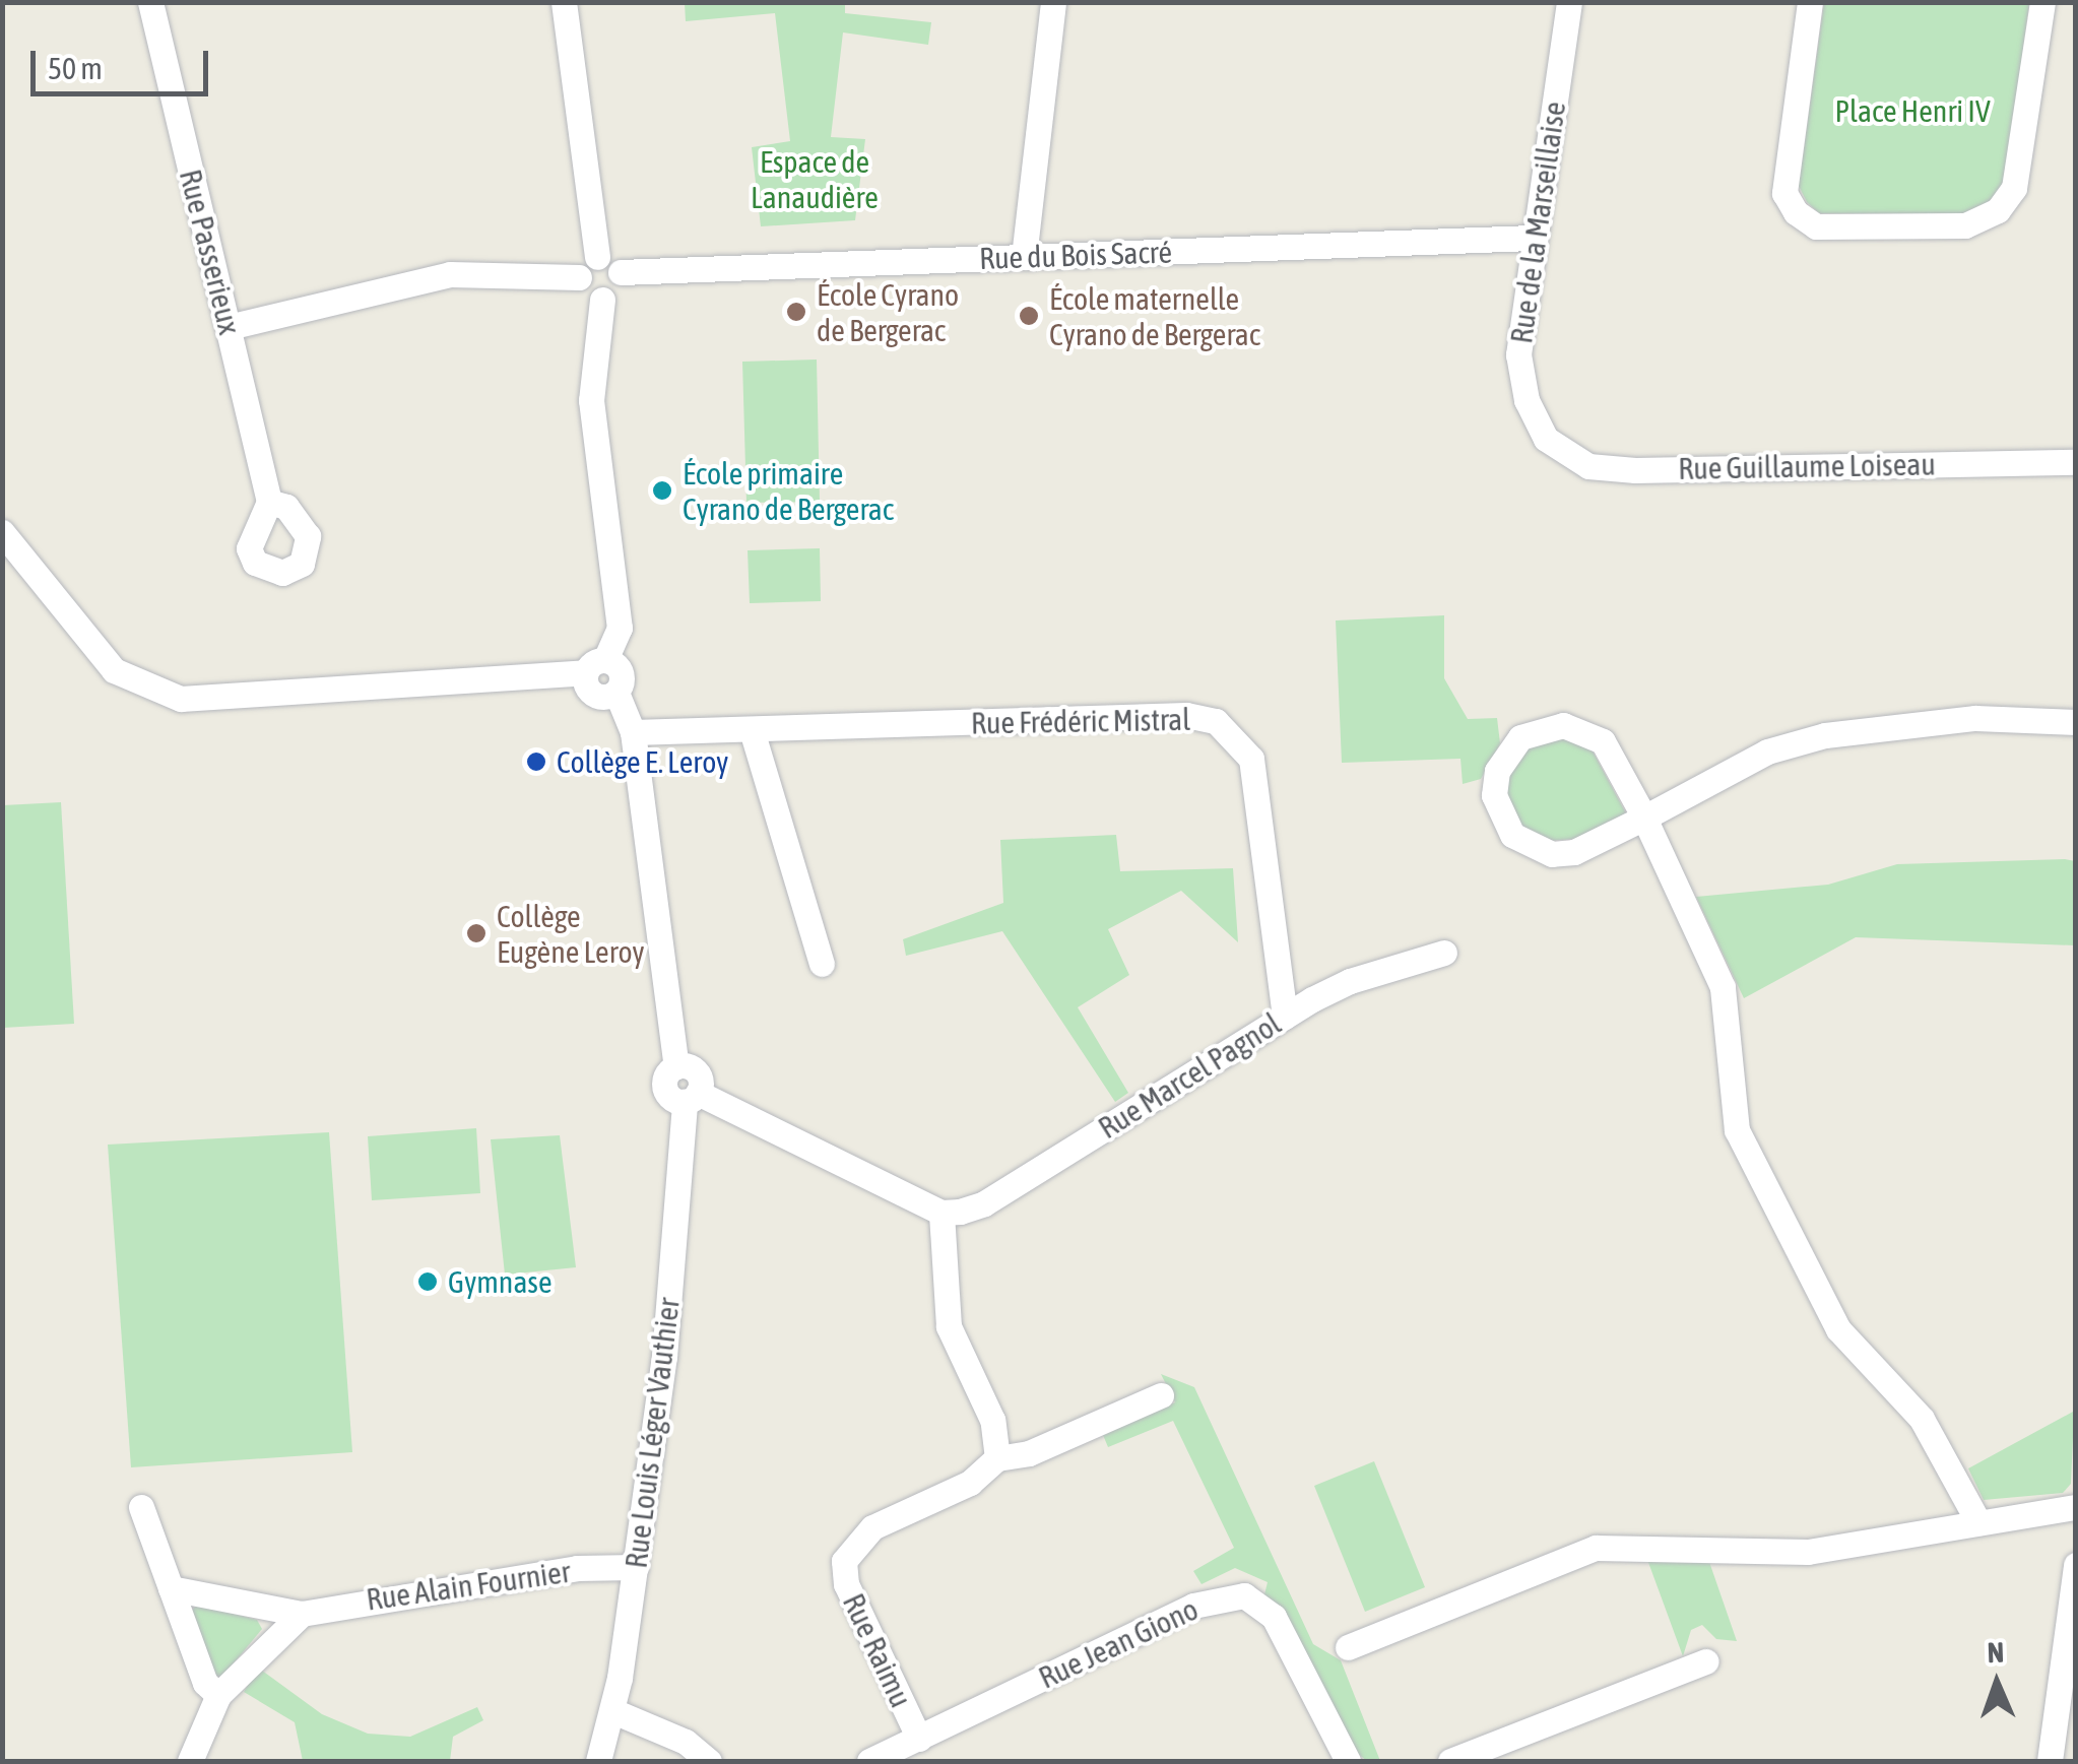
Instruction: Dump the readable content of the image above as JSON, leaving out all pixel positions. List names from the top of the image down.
{
  "streets": {
    "street": [
      "Rue de la Marseillaise",
      "Rue Passerieux",
      "Rue du Bois Sacré",
      "Rue Guillaume Loiseau",
      "Rue Frédéric Mistral",
      "Rue Marcel Pagnol",
      "Rue Louis Léger Vauthier",
      "Rue Alain Fournier",
      "Rue Jean Giono",
      "Rue Raimu"
    ]
  },
  "crossings": [
    ["Rue de la Marseillaise", "Rue du Bois Sacré"],
    ["Rue de la Marseillaise", "Rue Guillaume Loiseau"],
    ["Rue Frédéric Mistral", "Rue Marcel Pagnol"],
    ["Rue Frédéric Mistral", "Rue Louis Léger Vauthier"],
    ["Rue Louis Léger Vauthier", "Rue Alain Fournier"],
    ["Rue Jean Giono", "Rue Raimu"]
  ],
  "parks": ["Place Henri IV", "Espace de Lanaudière"],
  "places": [
    "École Cyrano de Bergerac",
    "École maternelle Cyrano de Bergerac",
    "École primaire Cyrano de Bergerac",
    "Collège E. Leroy",
    "Collège Eugène Leroy",
    "Gymnase"
  ],
  "scale_bar": "50 m",
  "north": "top"
}
